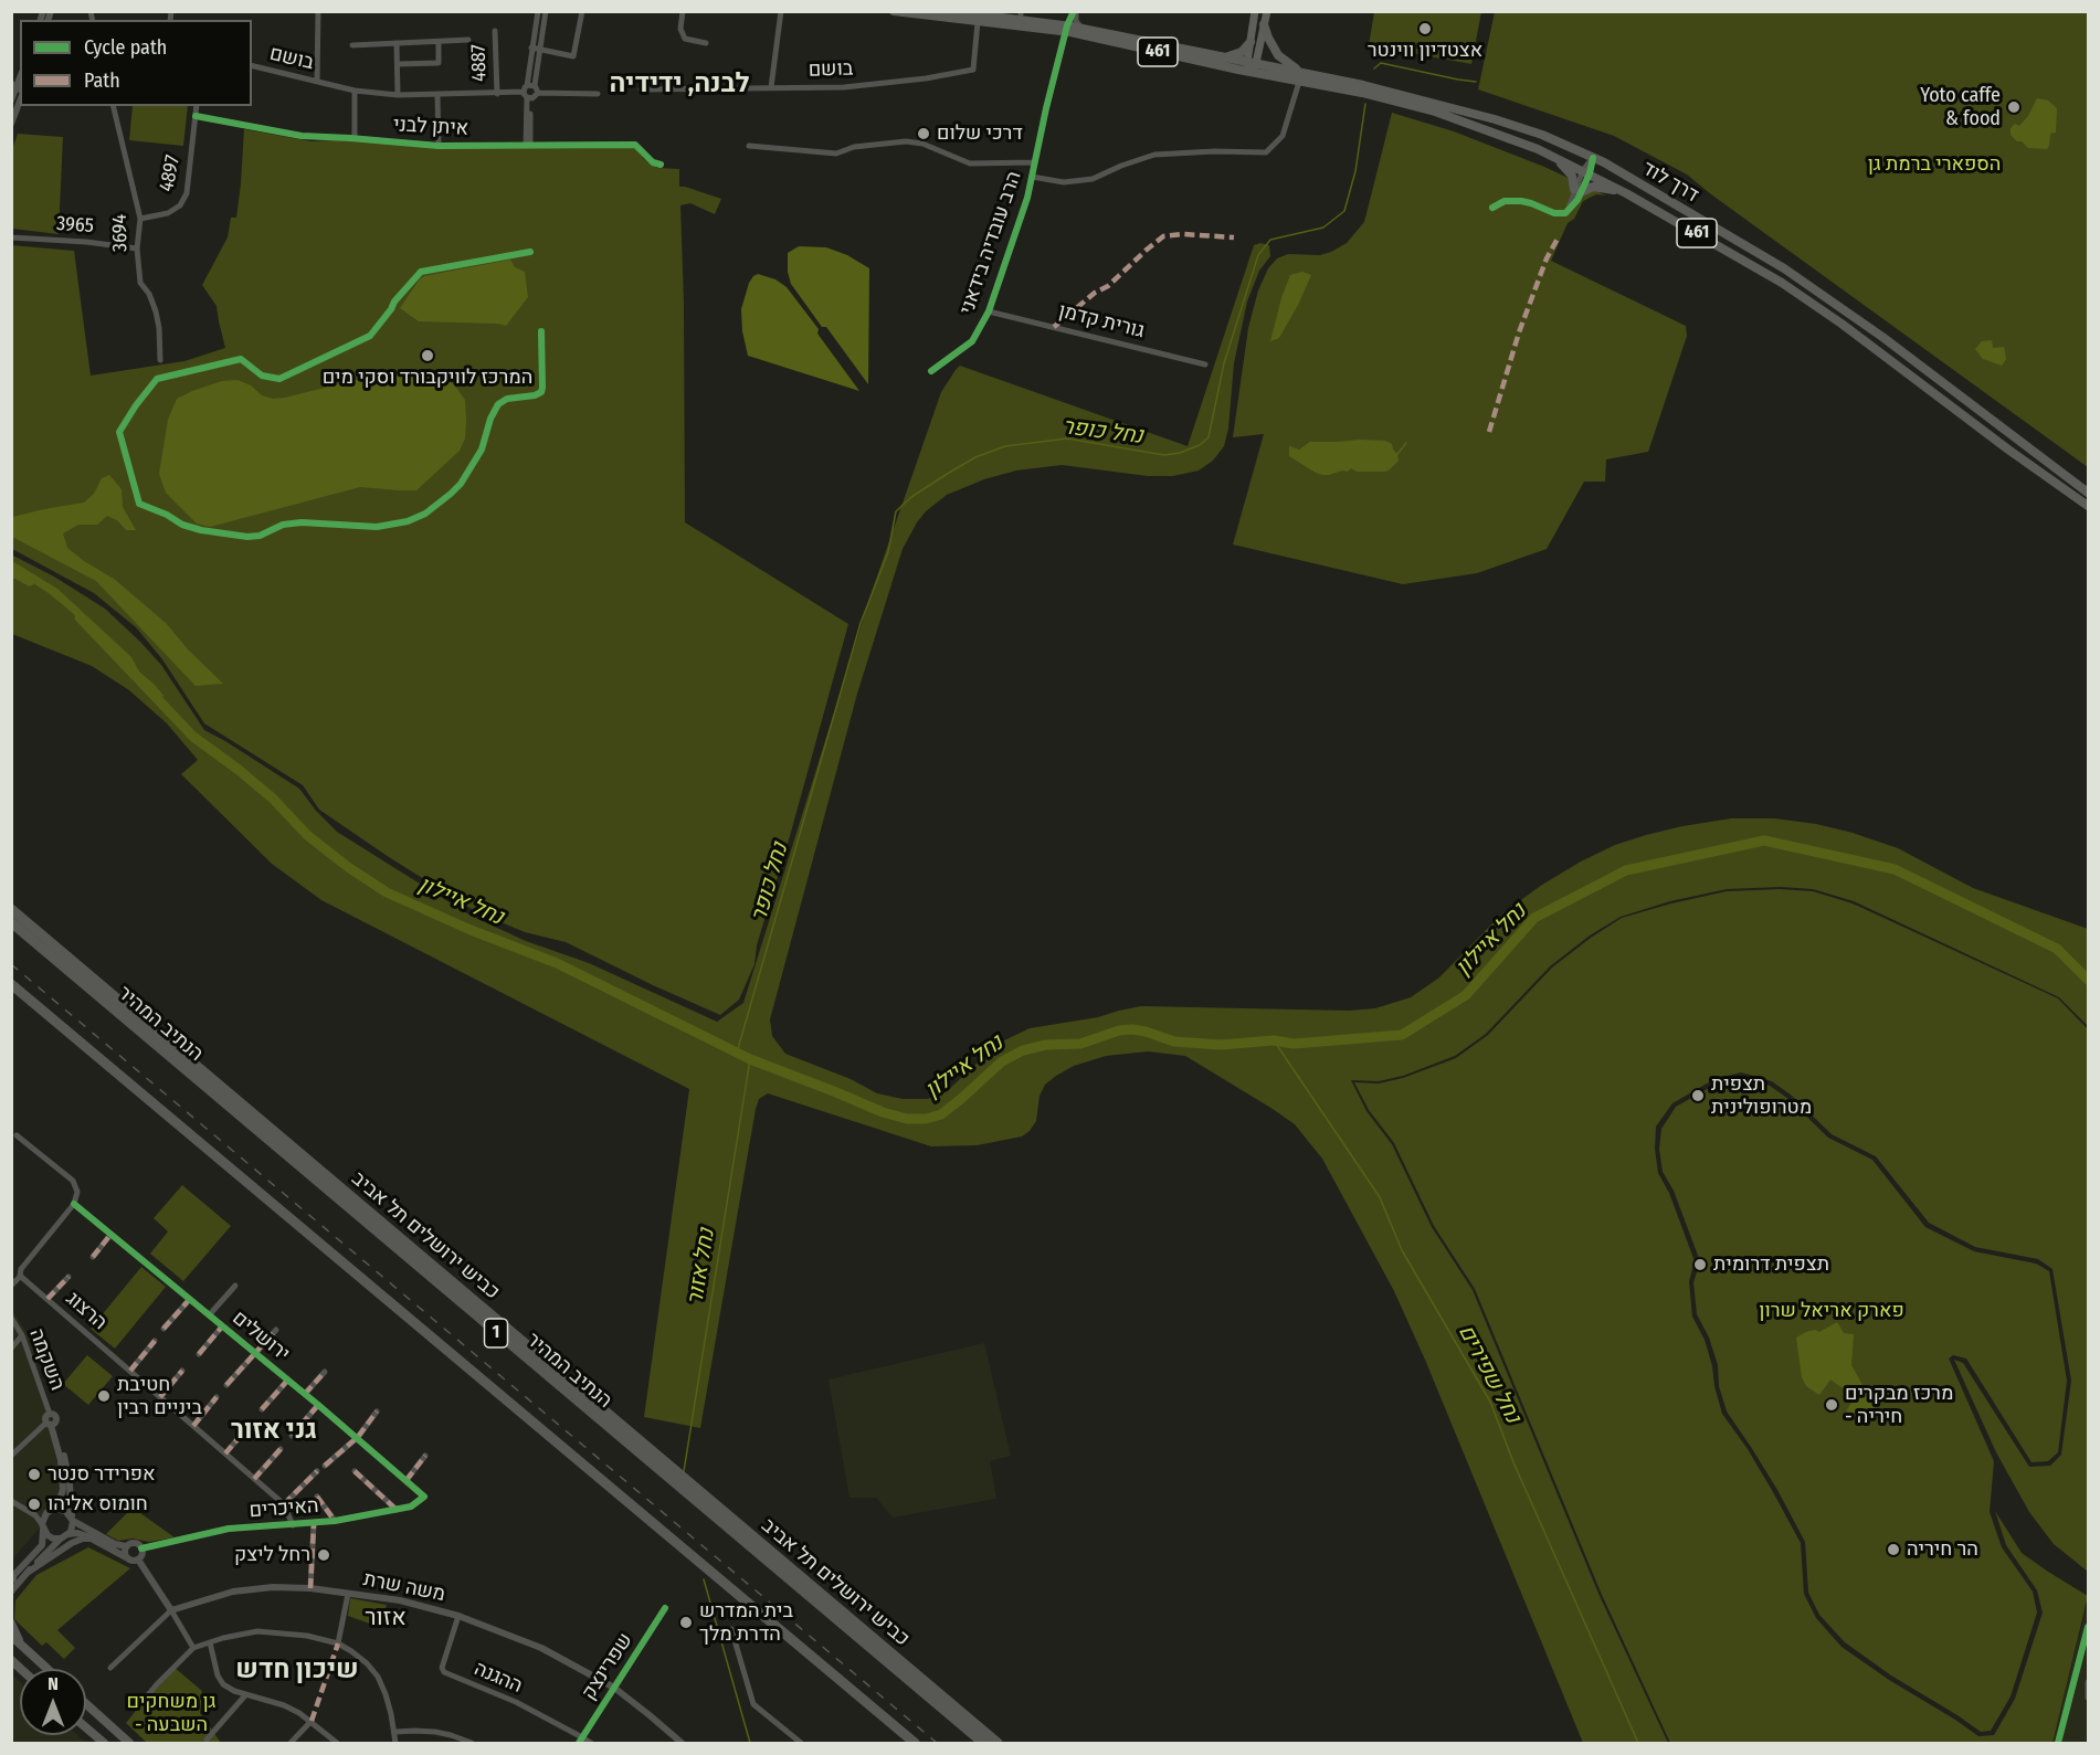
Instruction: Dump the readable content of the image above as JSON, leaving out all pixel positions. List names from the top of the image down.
{
  "streets": {
    "highway": ["הנתיב המהיר", "כביש ירושלים תל אביב", "1"],
    "main road": ["461", "דרך לוד"],
    "street": [
      "בושם",
      "4887",
      "איתן לבני",
      "4897",
      "3965",
      "3694",
      "הרב עובדיה בידאני",
      "גורית קדמן",
      "הרצוג",
      "ירושלים",
      "השקמה",
      "האיכרים",
      "משה שרת",
      "שפרינצק",
      "ההגנה"
    ]
  },
  "crossings": [
    ["461", "בושם"],
    ["461", "דרך לוד"],
    ["461", "הרב עובדיה בידאני"],
    ["בושם", "4887"],
    ["איתן לבני", "4897"],
    ["4897", "3694"],
    ["3965", "3694"],
    ["הרב עובדיה בידאני", "גורית קדמן"],
    ["הרצוג", "האיכרים"],
    ["ירושלים", "האיכרים"],
    ["משה שרת", "שפרינצק"],
    ["משה שרת", "ההגנה"],
    ["שפרינצק", "ההגנה"]
  ],
  "districts": [
    "לבנה, ידידיה",
    "גני אזור",
    "אזור",
    "שיכון חדש"
  ],
  "water": [
    "נחל כופר",
    "נחל איילון",
    "נחל אזור",
    "נחל שפירים"
  ],
  "parks": ["הספארי ברמת גן", "פארק אריאל שרון", "גן משחקים - השבעה"],
  "places": [
    "אצטדיון ווינטר",
    "Yoto caffe & food",
    "דרכי שלום",
    "המרכז לוויקבורד וסקי מים",
    "תצפית מטרופולינית",
    "תצפית דרומית",
    "חטיבת ביניים רבין",
    "מרכז מבקרים - חיריה",
    "אפרידר סנטר",
    "חומוס אליהו",
    "הר חיריה",
    "רחל ליצק",
    "בית המדרש הדרת מלך"
  ],
  "legend": ["Cycle path", "Path"],
  "north": "top"
}
